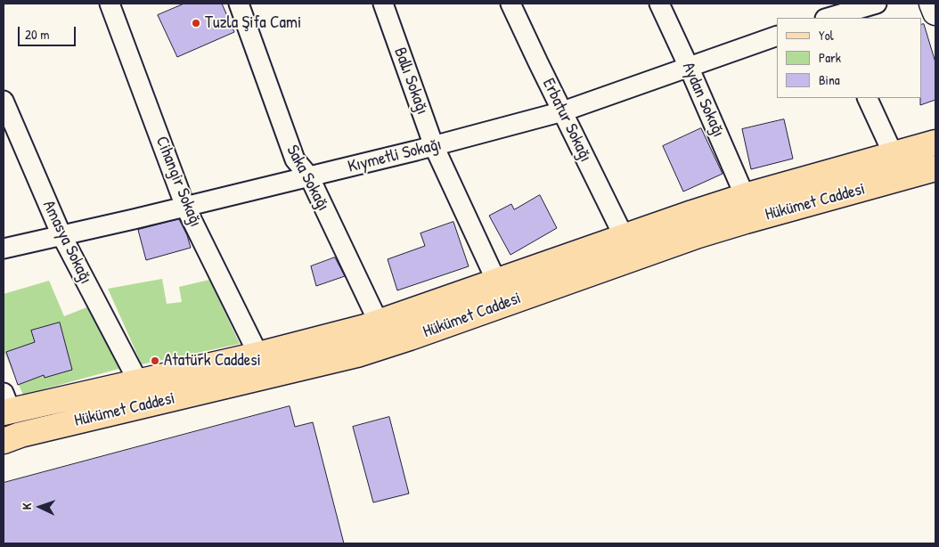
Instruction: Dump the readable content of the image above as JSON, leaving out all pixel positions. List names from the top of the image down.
{
  "streets": {
    "main road": ["Hükümet Caddesi"],
    "street": [
      "Ballı Sokağı",
      "Aydan Sokağı",
      "Erbatur Sokağı",
      "Kıymetli Sokağı",
      "Saka Sokağı",
      "Cihangir Sokağı",
      "Amasya Sokağı"
    ]
  },
  "crossings": [
    ["Ballı Sokağı", "Kıymetli Sokağı"],
    ["Ballı Sokağı", "Hükümet Caddesi"],
    ["Aydan Sokağı", "Kıymetli Sokağı"],
    ["Aydan Sokağı", "Hükümet Caddesi"],
    ["Erbatur Sokağı", "Kıymetli Sokağı"],
    ["Erbatur Sokağı", "Hükümet Caddesi"],
    ["Kıymetli Sokağı", "Saka Sokağı"],
    ["Kıymetli Sokağı", "Cihangir Sokağı"],
    ["Kıymetli Sokağı", "Amasya Sokağı"],
    ["Saka Sokağı", "Hükümet Caddesi"],
    ["Cihangir Sokağı", "Hükümet Caddesi"],
    ["Hükümet Caddesi", "Amasya Sokağı"]
  ],
  "places": ["Tuzla Şifa Cami", "Atatürk Caddesi"],
  "legend": ["Yol", "Park", "Bina"],
  "scale_bar": "20 m",
  "north": "left"
}
